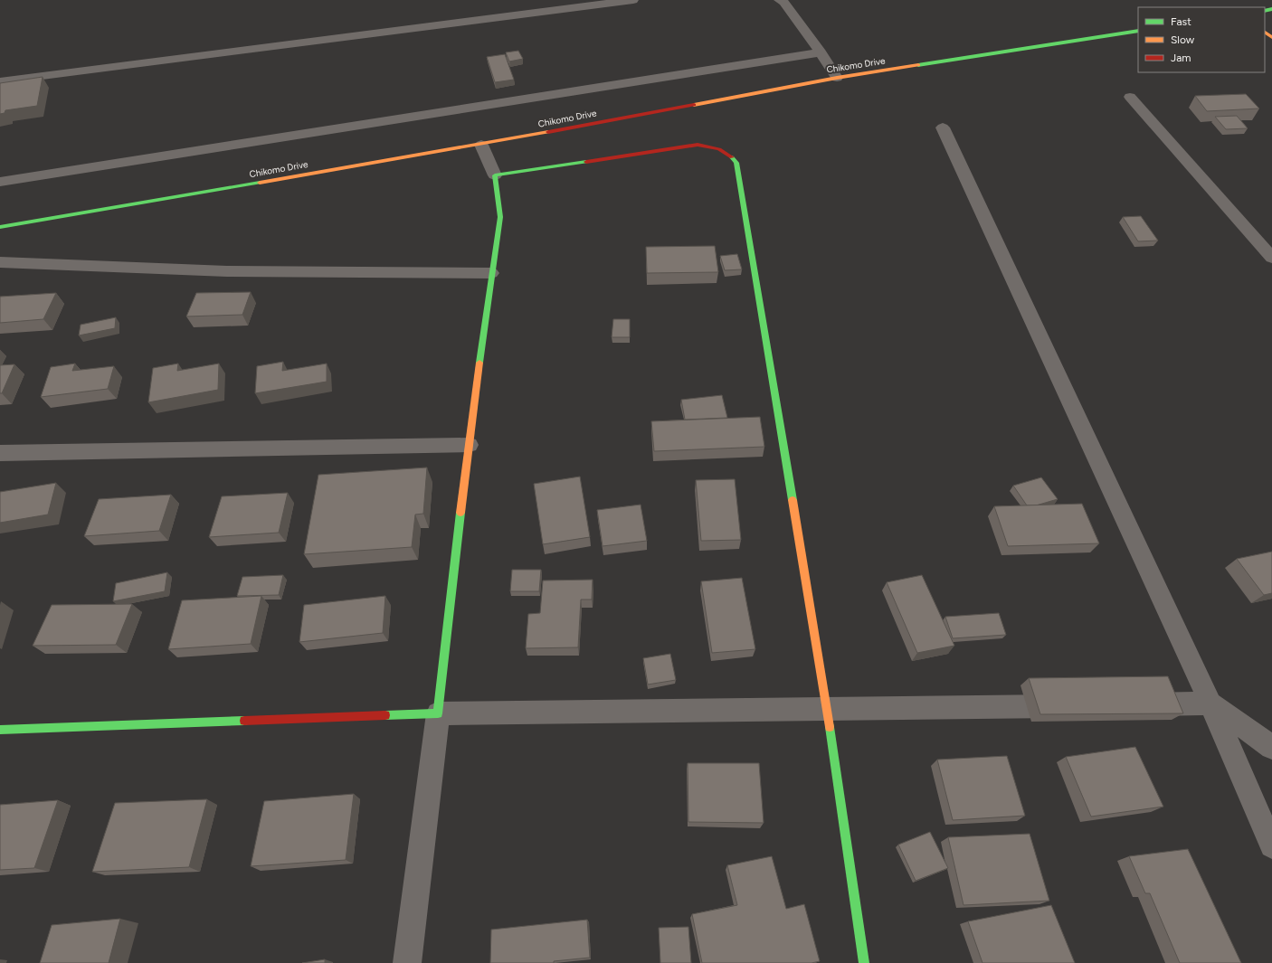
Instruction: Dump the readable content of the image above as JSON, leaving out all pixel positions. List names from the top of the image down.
{
  "streets": {
    "street": ["Chikomo Drive"]
  },
  "legend": ["Fast", "Slow", "Jam"]
}
